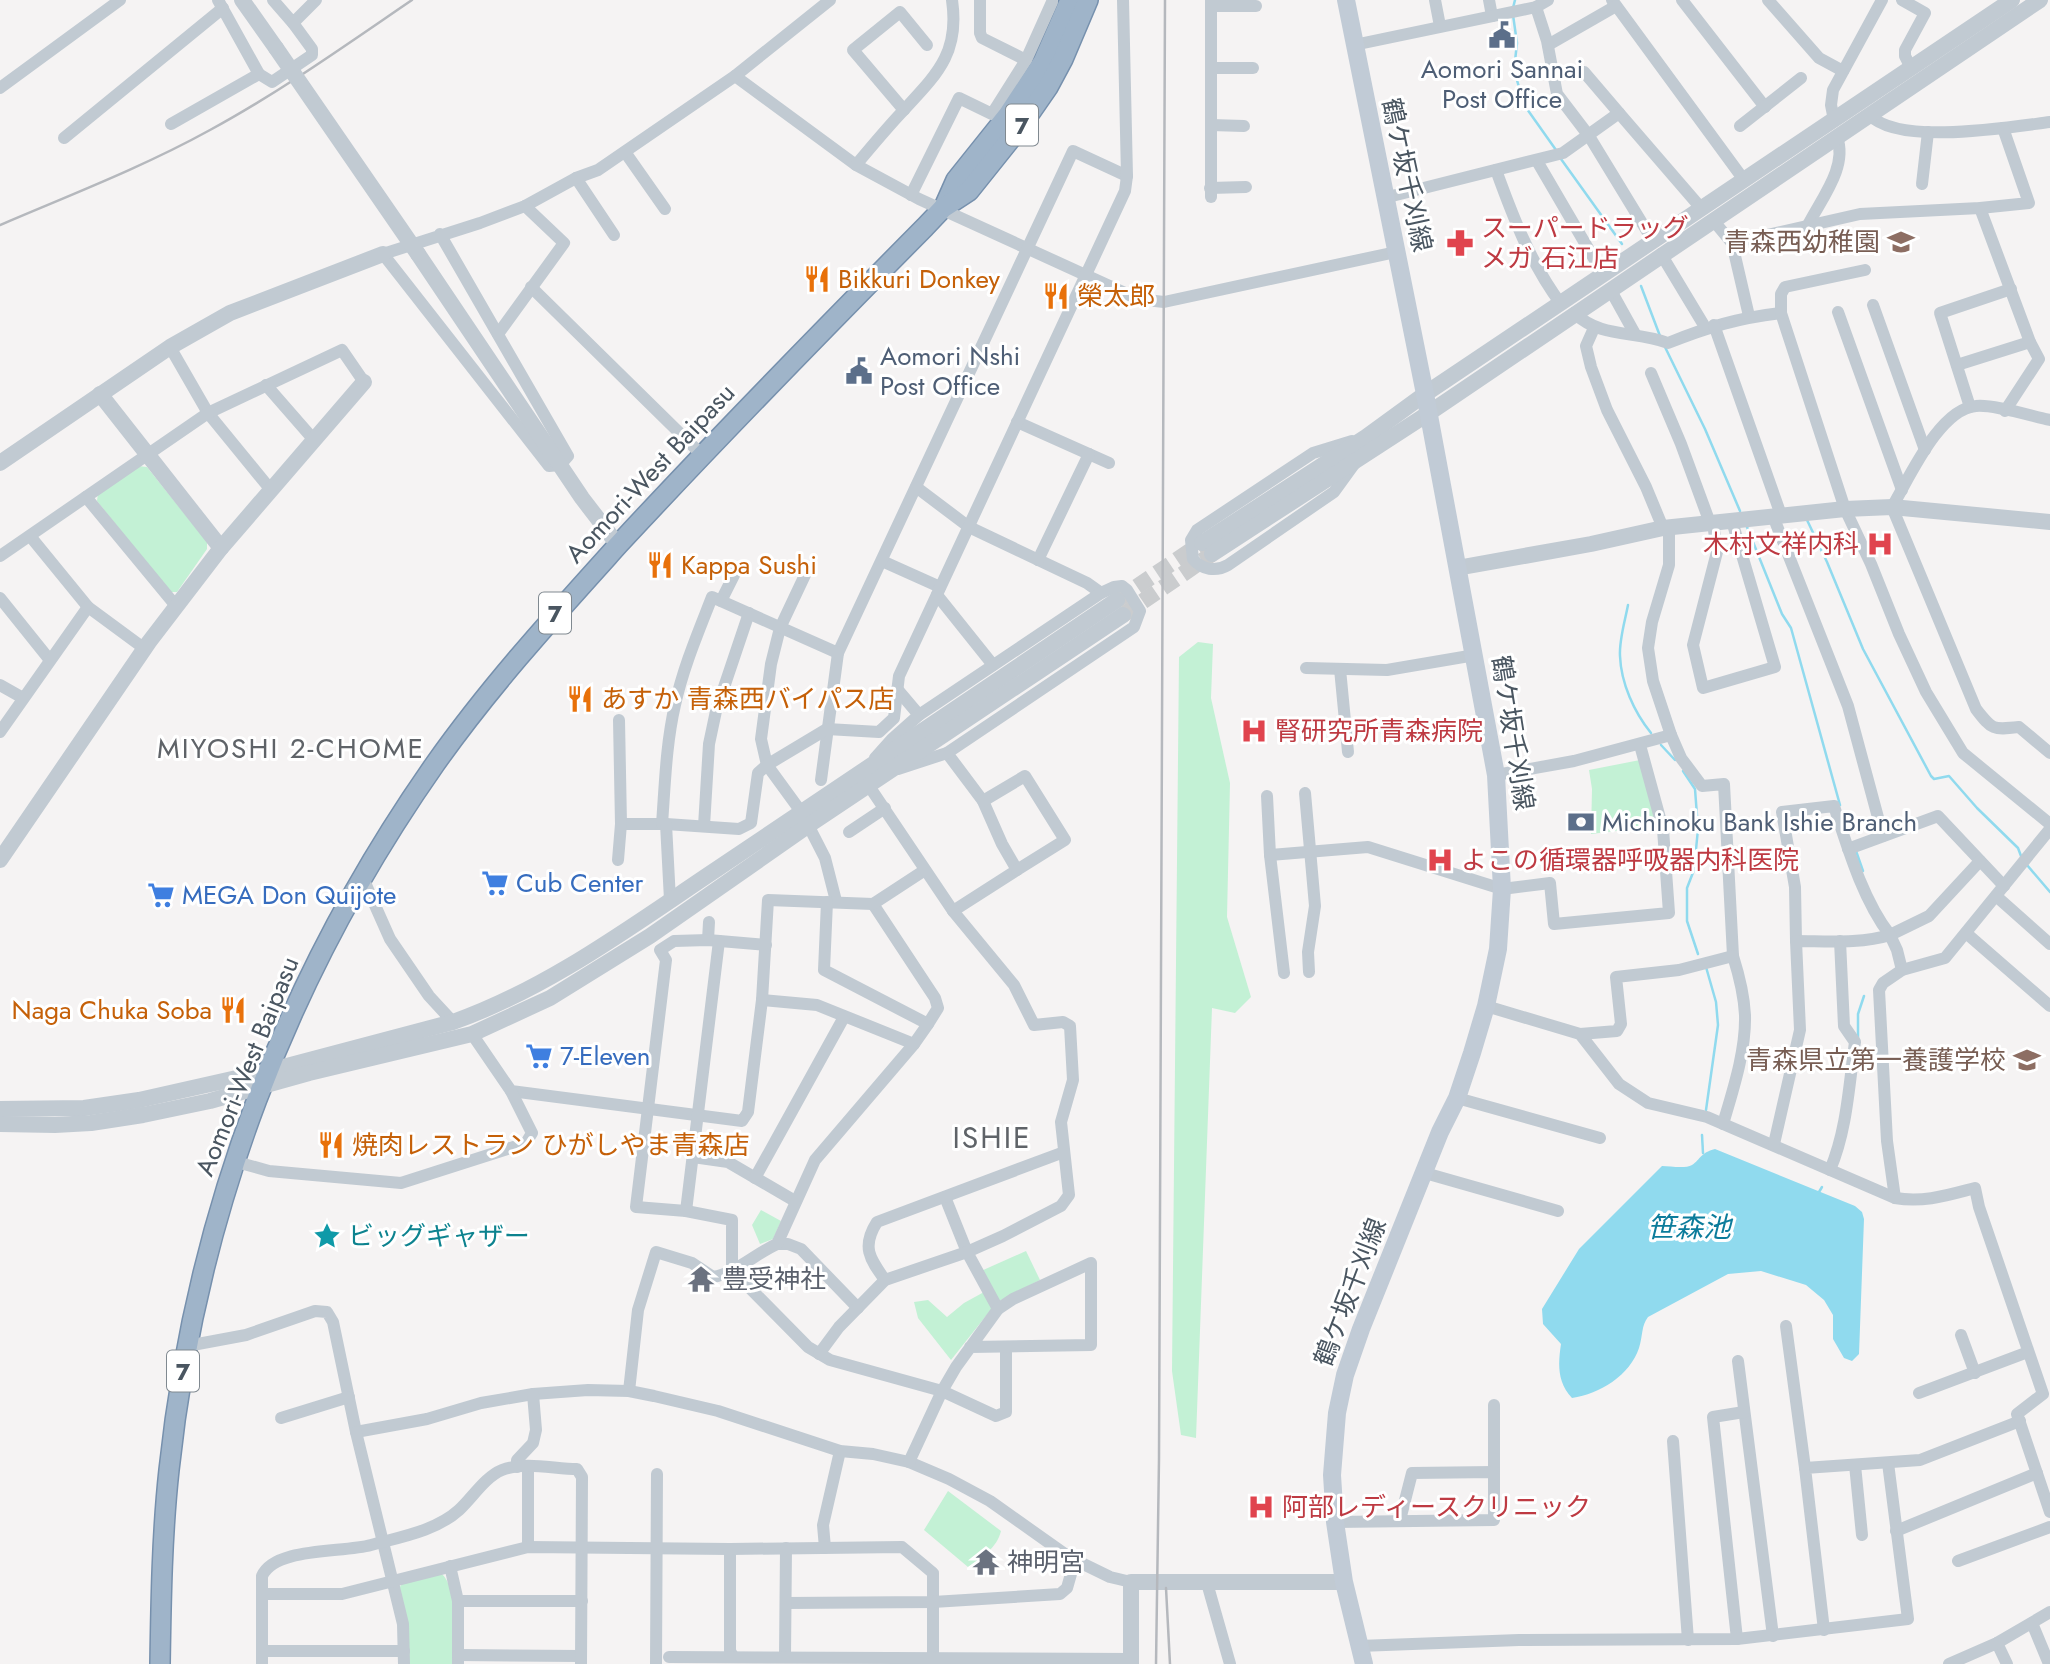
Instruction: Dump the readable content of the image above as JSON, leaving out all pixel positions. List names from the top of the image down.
{
  "streets": {
    "highway": ["7", "Aomori-West Baipasu"],
    "main road": ["鶴ケ坂千刈線"]
  },
  "districts": ["MIYOSHI 2-CHOME", "ISHIE"],
  "water": ["笹森池"],
  "places": {
    "public building": ["Aomori Sannai Post Office", "Aomori Nshi Post Office"],
    "school or university": ["青森西幼稚園", "青森県立第一養護学校"],
    "pharmacy": ["スーパードラッグ メガ 石江店"],
    "restaurant": [
      "Bikkuri Donkey",
      "榮太郎",
      "Kappa Sushi",
      "あすか 青森西バイパス店",
      "Naga Chuka Soba",
      "焼肉レストラン ひがしやま青森店"
    ],
    "hospital": [
      "木村文祥内科",
      "腎研究所青森病院",
      "よこの循環器呼吸器内科医院",
      "阿部レディースクリニック"
    ],
    "bank": ["Michinoku Bank Ishie Branch"],
    "supermarket": ["Cub Center", "MEGA Don Quijote", "7-Eleven"],
    "place": ["ビッグギャザー"],
    "temple": ["豊受神社", "神明宮"]
  }
}
